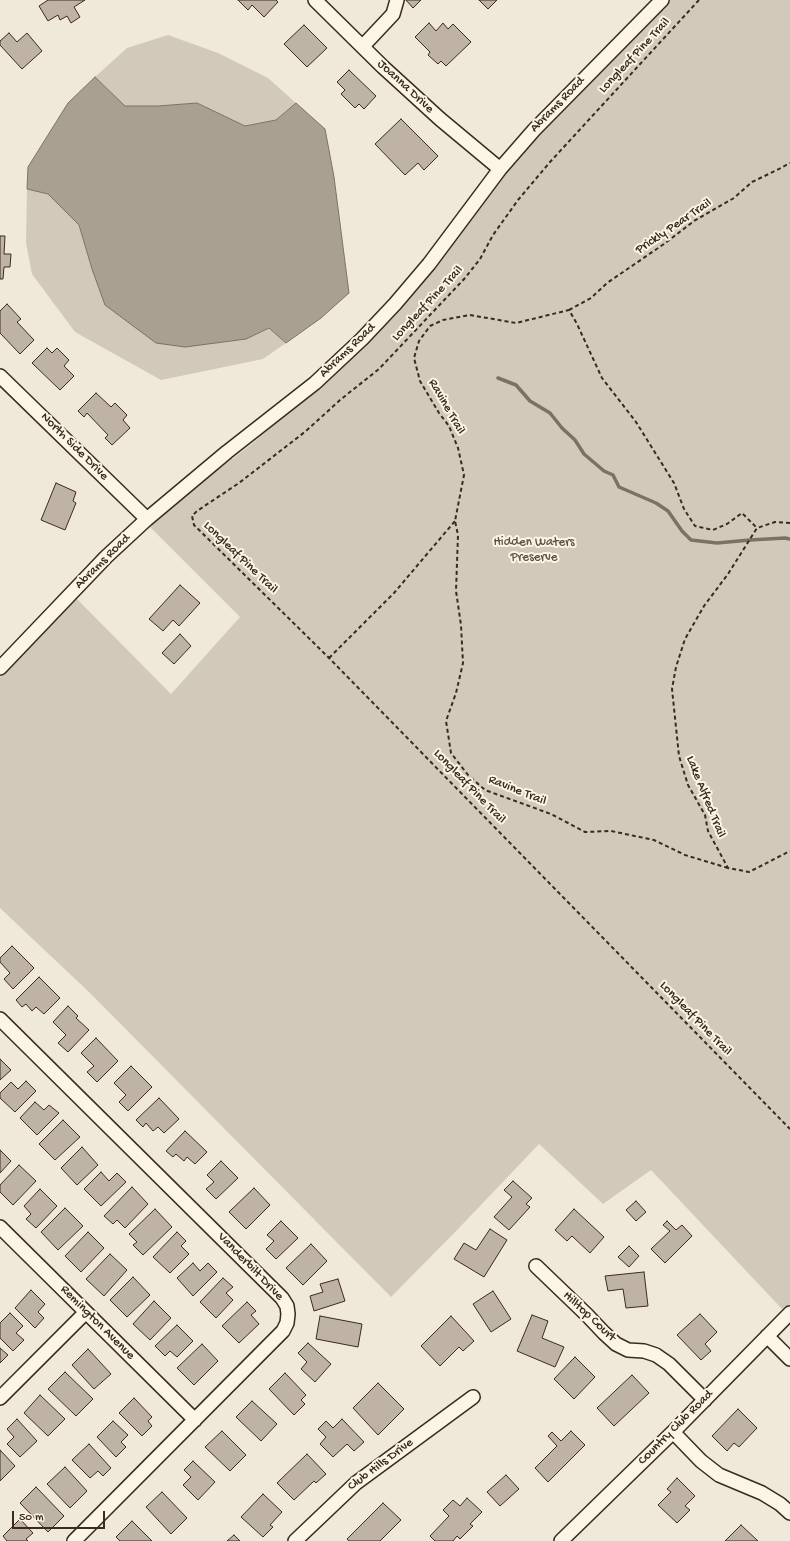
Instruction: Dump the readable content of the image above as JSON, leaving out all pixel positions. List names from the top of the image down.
{
  "streets": {
    "street": [
      "Joanna Drive",
      "Abrams Road",
      "North Side Drive",
      "Vanderbilt Drive",
      "Hilltop Court",
      "Remington Avenue",
      "Country Club Road",
      "Club Hills Drive"
    ],
    "path": [
      "Longleaf Pine Trail",
      "Prickly Pear Trail",
      "Ravine Trail",
      "Lake Alfred Trail"
    ]
  },
  "crossings": [
    ["Joanna Drive", "Abrams Road"],
    ["Abrams Road", "North Side Drive"],
    ["Prickly Pear Trail", "Ravine Trail"],
    ["Ravine Trail", "Lake Alfred Trail"],
    ["Vanderbilt Drive", "Remington Avenue"],
    ["Hilltop Court", "Country Club Road"]
  ],
  "parks": ["Hidden Waters Preserve"],
  "scale_bar": "50 m"
}
